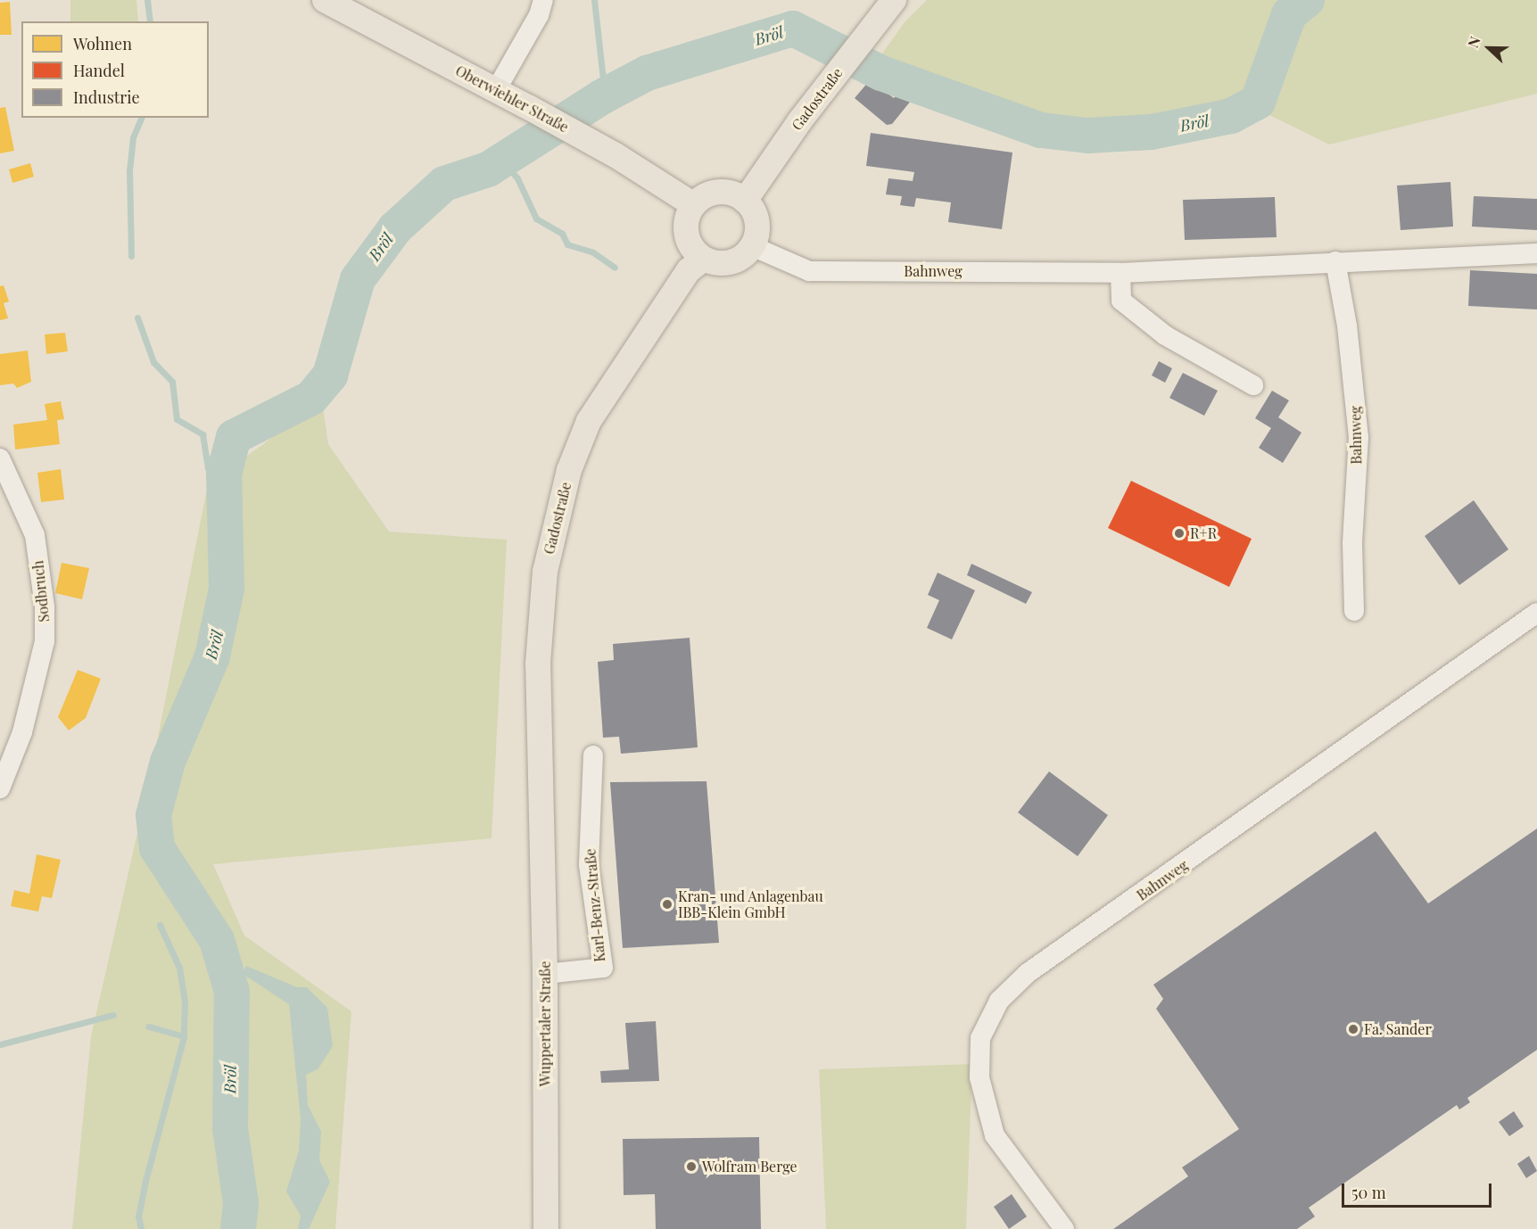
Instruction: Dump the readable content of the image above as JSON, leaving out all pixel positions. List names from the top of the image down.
{
  "streets": {
    "main road": ["Oberwiehler Straße", "Gadostraße", "Wuppertaler Straße"],
    "street": ["Bahnweg", "Sodbruch", "Karl-Benz-Straße"]
  },
  "crossings": [
    ["Oberwiehler Straße", "Gadostraße"],
    ["Oberwiehler Straße", "Bahnweg"],
    ["Gadostraße", "Bahnweg"],
    ["Gadostraße", "Wuppertaler Straße"],
    ["Karl-Benz-Straße", "Wuppertaler Straße"]
  ],
  "water": ["Bröl"],
  "places": [
    "R+R",
    "Kran- und Anlagenbau IBB-Klein GmbH",
    "Fa. Sander",
    "Wolfram Berge"
  ],
  "legend": ["Wohnen", "Handel", "Industrie"],
  "scale_bar": "50 m",
  "north": "left"
}
